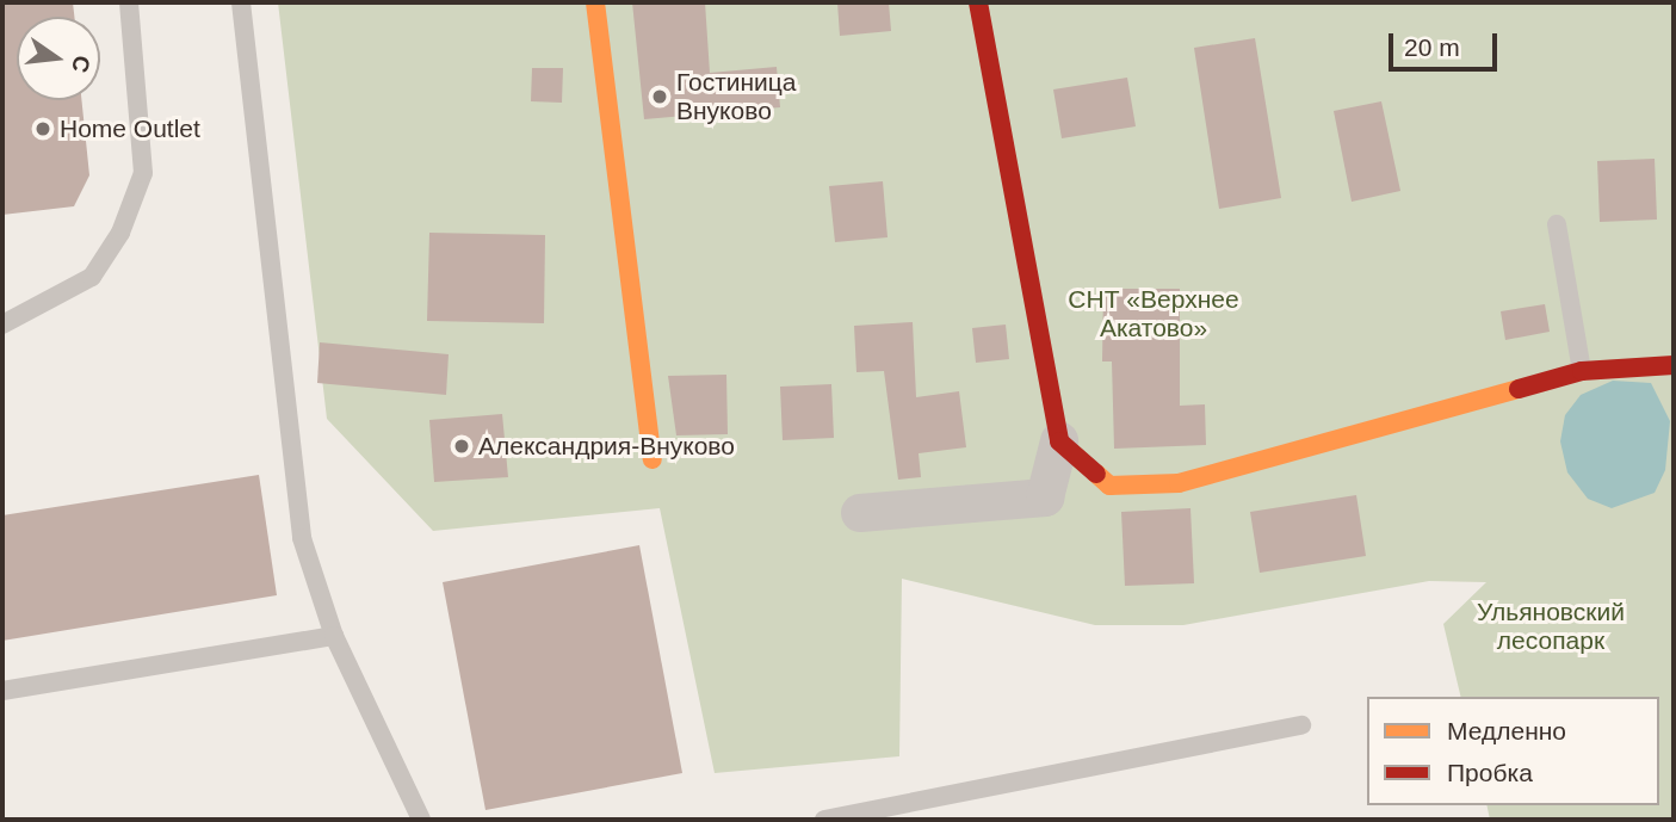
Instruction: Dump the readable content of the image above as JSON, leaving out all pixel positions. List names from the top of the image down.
{
  "parks": ["СНТ «Верхнее Акатово»", "Ульяновский лесопарк"],
  "places": ["Гостиница Внуково", "Home Outlet", "Александрия-Внуково"],
  "legend": ["Медленно", "Пробка"],
  "scale_bar": "20 m",
  "north": "right"
}
